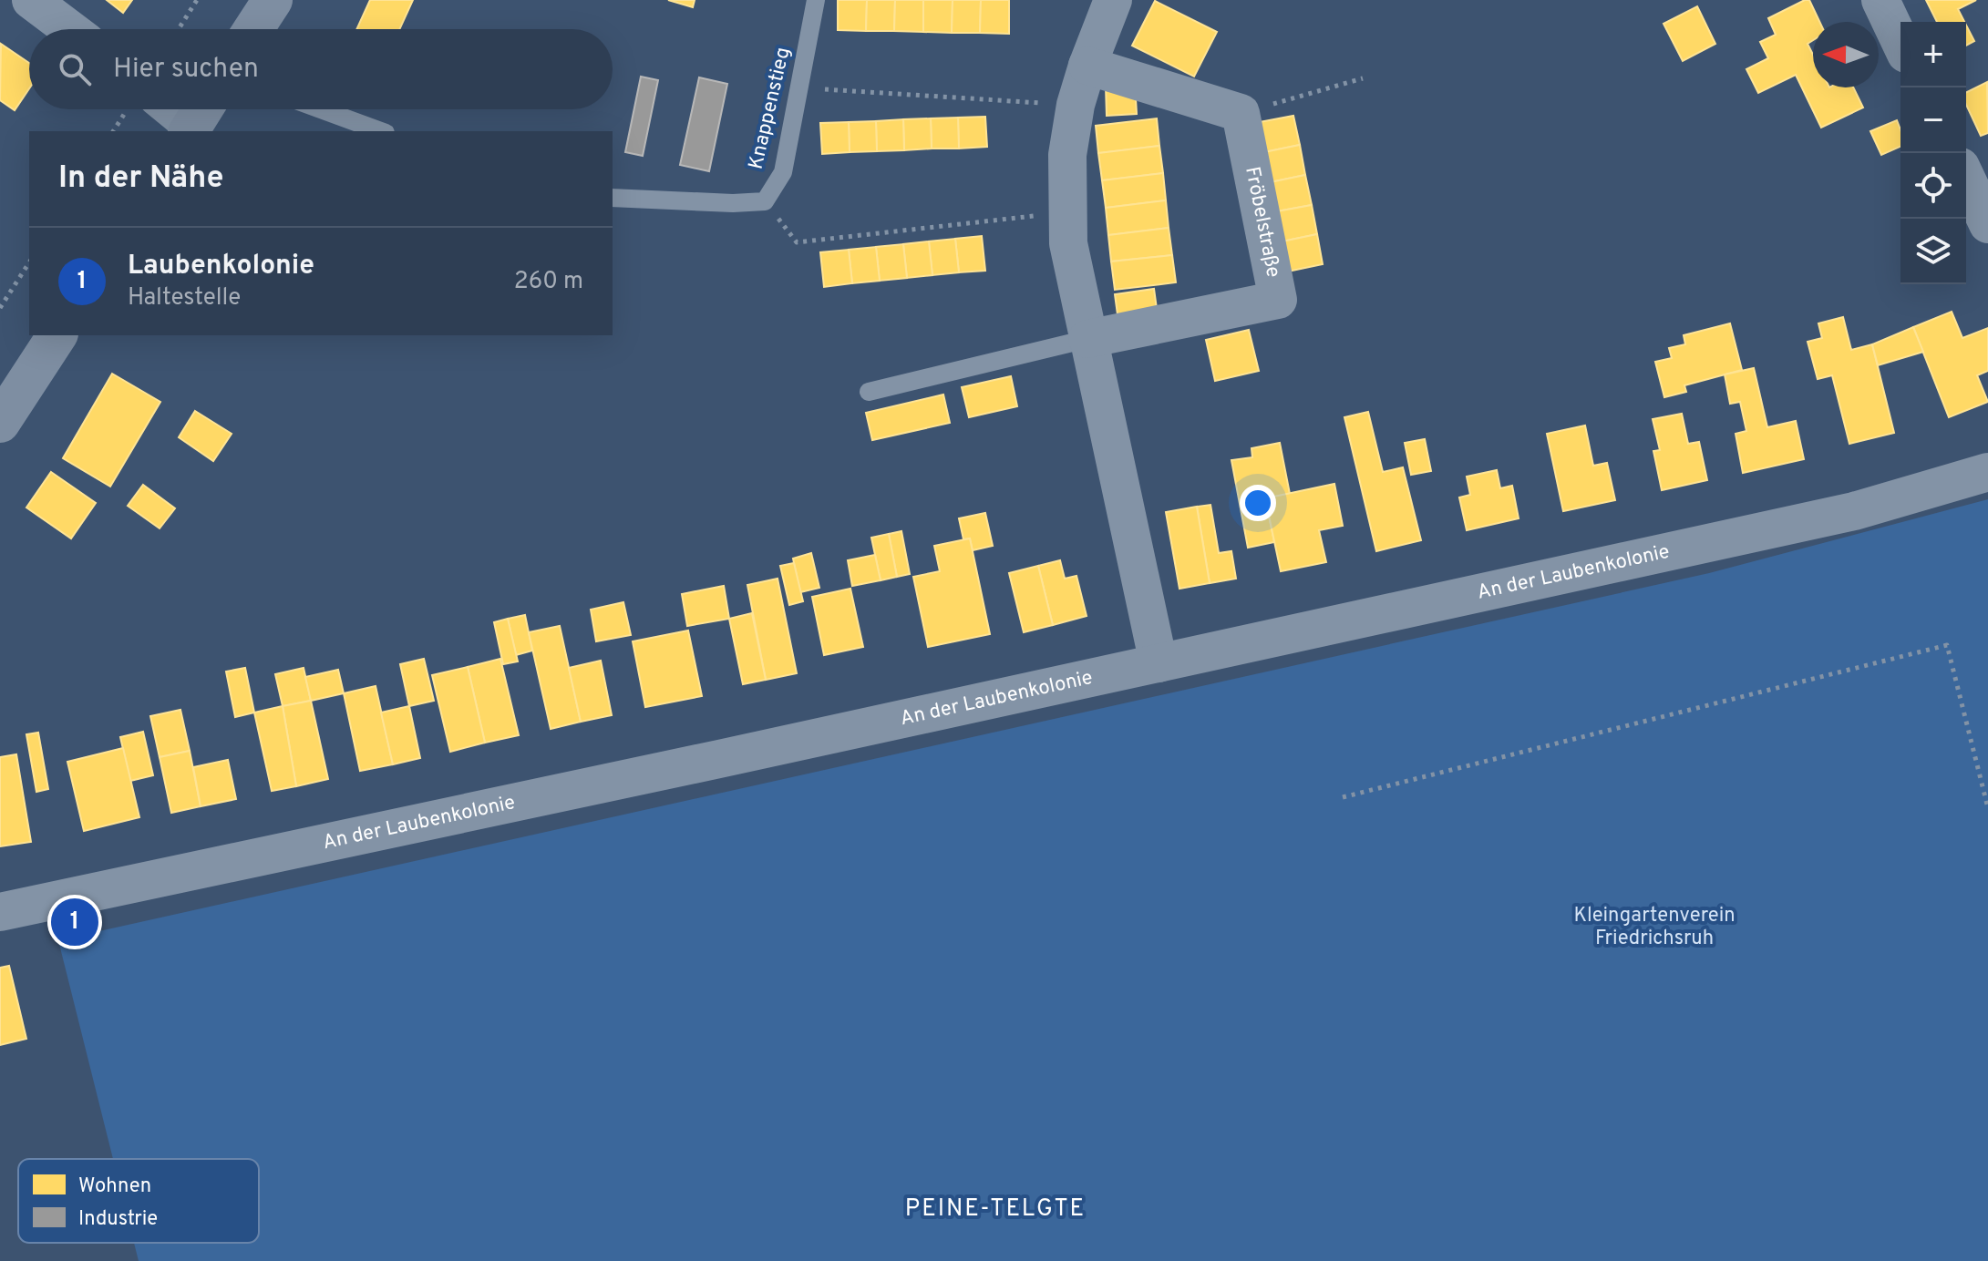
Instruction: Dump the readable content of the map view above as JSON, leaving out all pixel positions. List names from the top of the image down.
{
  "streets": {
    "street": ["Fröbelstraße", "An der Laubenkolonie"],
    "lane": ["Knappenstieg"]
  },
  "districts": ["PEINE-TELGTE"],
  "parks": ["Kleingartenverein Friedrichsruh"],
  "legend": ["Wohnen", "Industrie"],
  "north": "left",
  "page": {
    "map_buttons": ["+", "−"],
    "search": "Hier suchen",
    "heading": "In der Nähe",
    "list": [
      {
        "mark": "1",
        "name": "Laubenkolonie",
        "note": "Haltestelle",
        "value": "260 m"
      }
    ],
    "pins": "1"
  }
}
